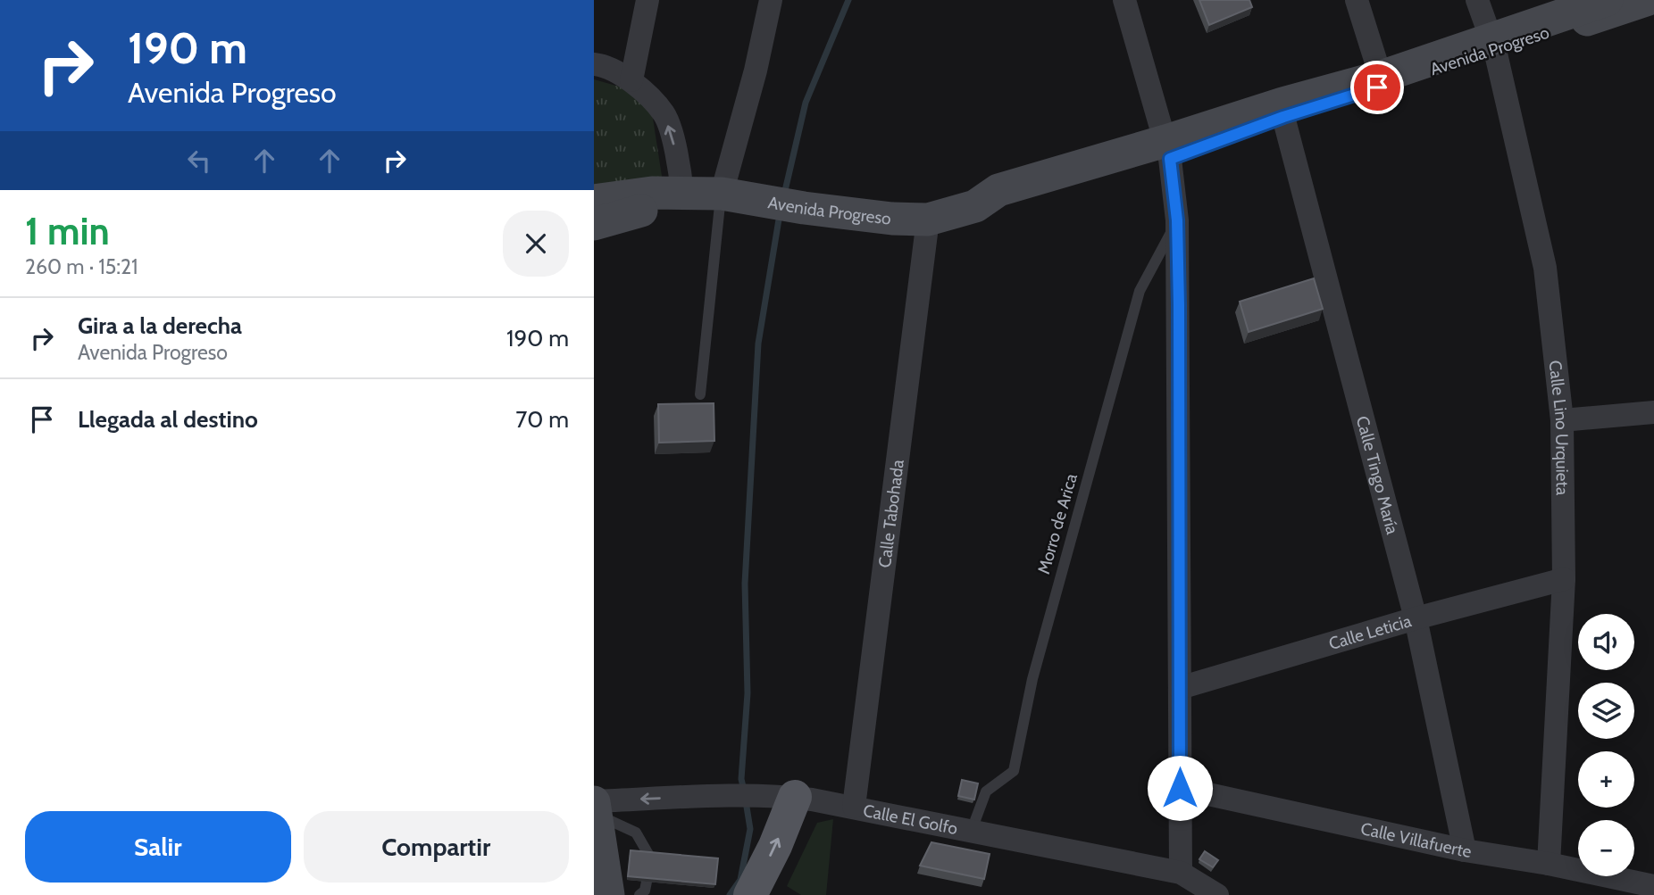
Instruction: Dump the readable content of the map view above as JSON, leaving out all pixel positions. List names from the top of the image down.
{
  "streets": {
    "main road": ["Avenida Progreso"],
    "street": [
      "Calle Lino Urquieta",
      "Calle Tingo María",
      "Calle Tabohada",
      "Calle Leticia",
      "Calle El Golfo",
      "Calle Villafuerte"
    ],
    "lane": ["Morro de Arica"]
  },
  "crossings": [
    ["Avenida Progreso", "Calle Lino Urquieta"],
    ["Avenida Progreso", "Calle Tingo María"],
    ["Avenida Progreso", "Calle Tabohada"],
    ["Calle Lino Urquieta", "Calle Leticia"],
    ["Calle Lino Urquieta", "Calle Villafuerte"],
    ["Calle Tingo María", "Calle Leticia"],
    ["Calle Tingo María", "Calle Villafuerte"],
    ["Calle Tabohada", "Calle El Golfo"],
    ["Morro de Arica", "Calle El Golfo"]
  ],
  "page": {
    "turn": ["190 m", "Avenida Progreso"],
    "heading": ["1 min", "260 m · 15:21"],
    "list": [
      {
        "name": "Gira a la derecha",
        "note": "Avenida Progreso",
        "value": "190 m"
      },
      {
        "name": "Llegada al destino",
        "value": "70 m"
      }
    ],
    "map_buttons": ["+", "−"],
    "buttons": ["Salir", "Compartir"]
  }
}
